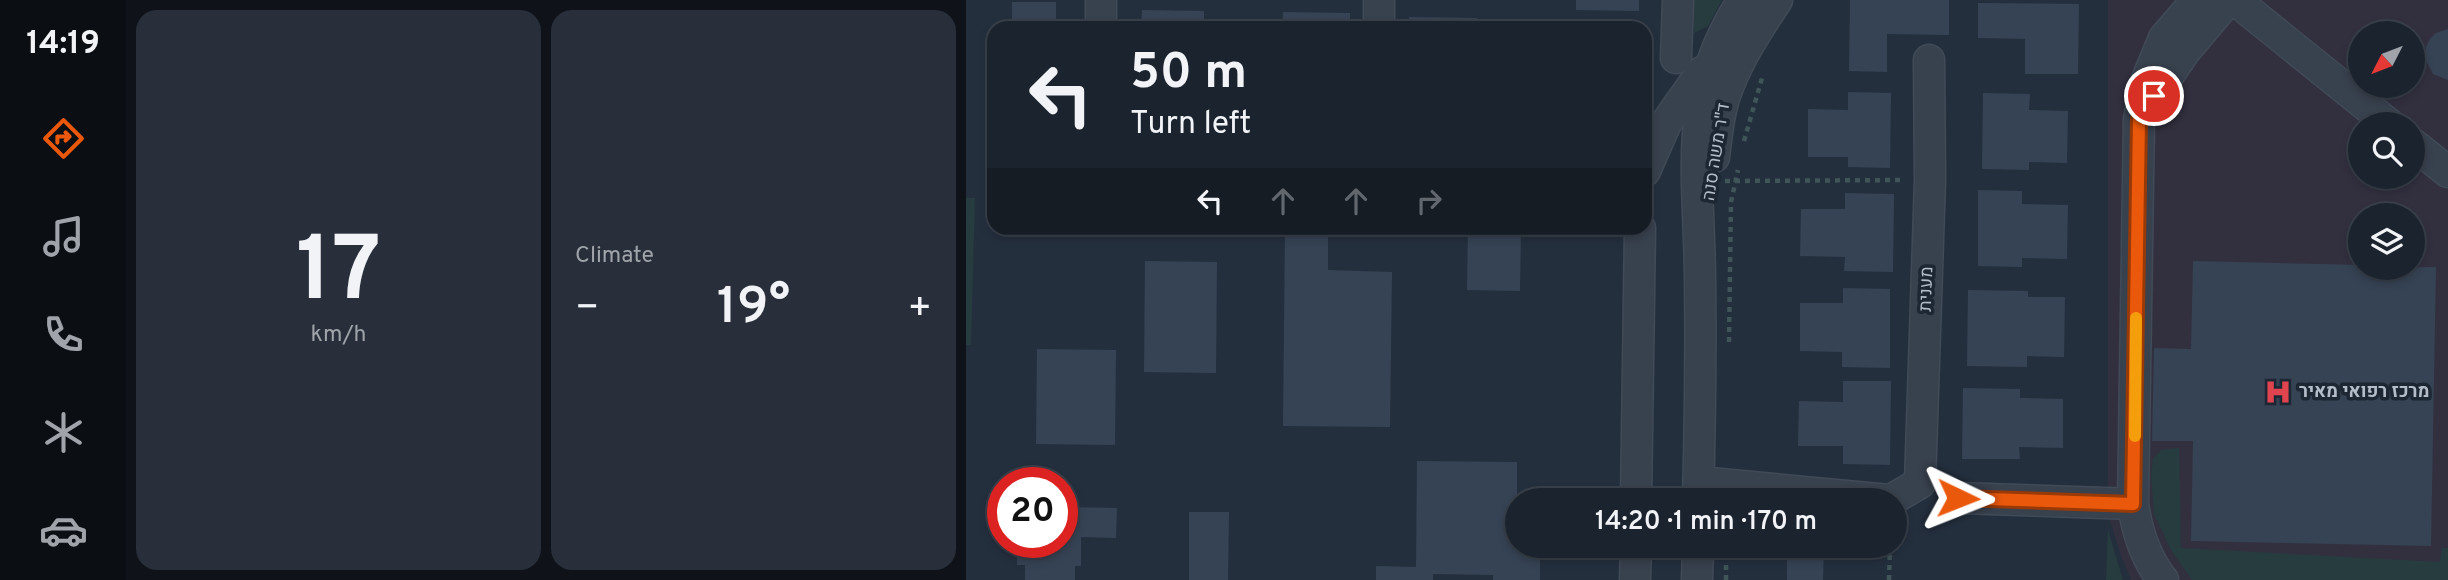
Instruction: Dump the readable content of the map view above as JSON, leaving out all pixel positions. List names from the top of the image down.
{
  "streets": {
    "street": ["ד\"ר משה סנה", "מענית"]
  },
  "places": {
    "hospital": ["מרכז רפואי מאיר"]
  },
  "north": "bottom left",
  "page": {
    "tabs": "14:19",
    "tile": [
      ["17", "km/h"],
      "Climate"
    ],
    "turn": ["50 m", "Turn left"],
    "heat": ["−", "19°", "+"],
    "limit": "20",
    "trip": "14:20 · 1 min · 170 m"
  }
}
